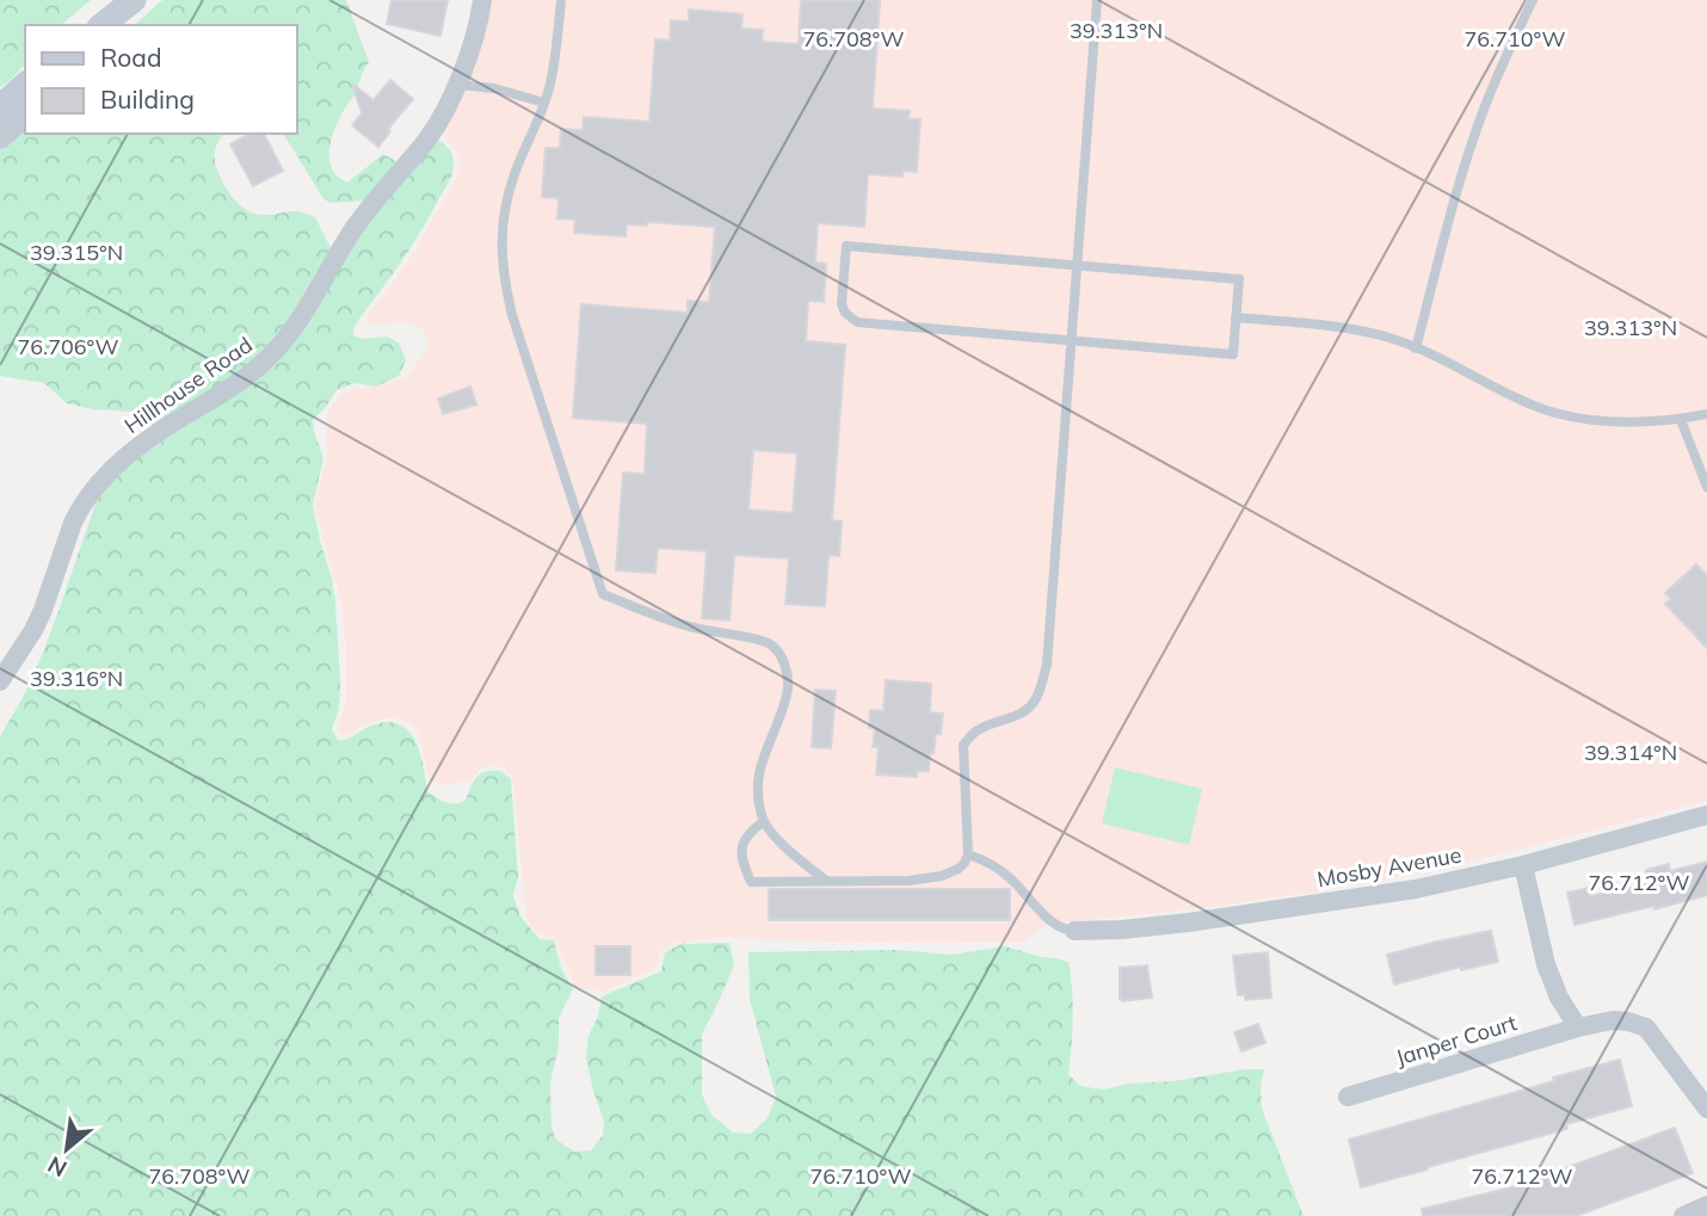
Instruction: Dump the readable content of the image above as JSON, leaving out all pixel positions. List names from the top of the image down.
{
  "streets": {
    "street": ["Hillhouse Road", "Mosby Avenue", "Janper Court"]
  },
  "legend": ["Road", "Building"],
  "north": "bottom left",
  "coordinates": [
    "39.313°N",
    "76.708°W",
    "76.710°W",
    "39.315°N",
    "76.706°W",
    "39.316°N",
    "39.314°N",
    "76.712°W"
  ]
}
